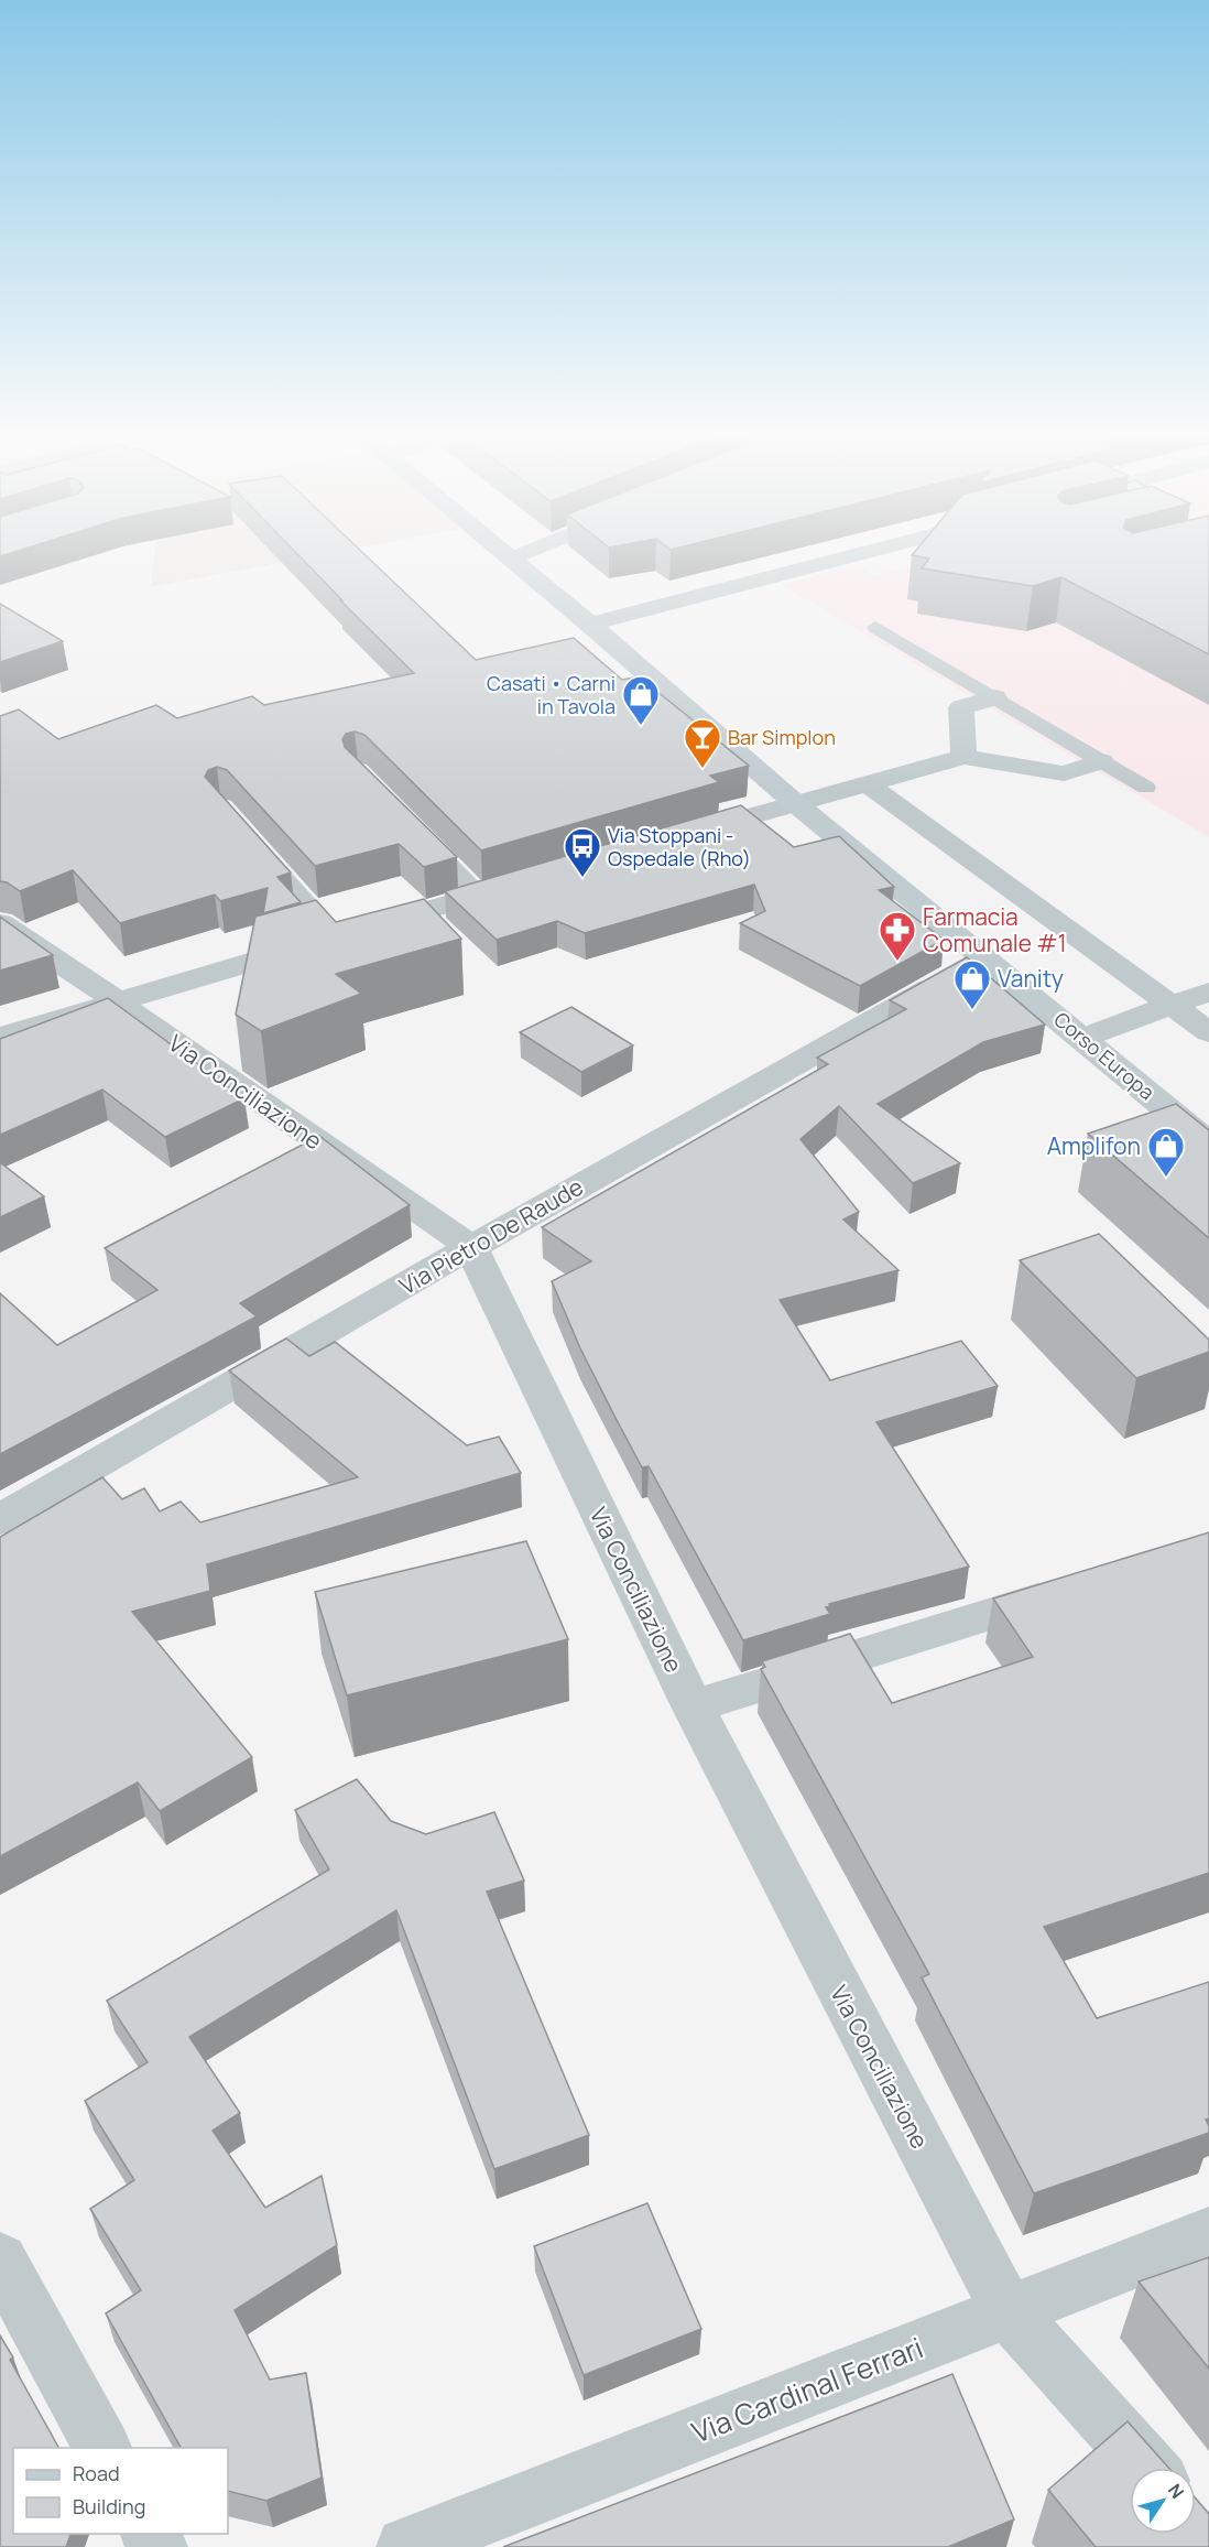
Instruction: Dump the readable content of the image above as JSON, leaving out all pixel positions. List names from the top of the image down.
{
  "streets": {
    "main road": ["Corso Europa"],
    "street": ["Via Conciliazione", "Via Pietro De Raude", "Via Cardinal Ferrari"]
  },
  "crossings": [
    ["Corso Europa", "Via Pietro De Raude"],
    ["Via Conciliazione", "Via Pietro De Raude"],
    ["Via Conciliazione", "Via Cardinal Ferrari"]
  ],
  "places": {
    "shop": ["Casati • Carni in Tavola", "Vanity", "Amplifon"],
    "bar": ["Bar Simplon"],
    "bus stop": ["Via Stoppani - Ospedale (Rho)"],
    "pharmacy": ["Farmacia Comunale #1"]
  },
  "legend": ["Road", "Building"],
  "north": "top right"
}
